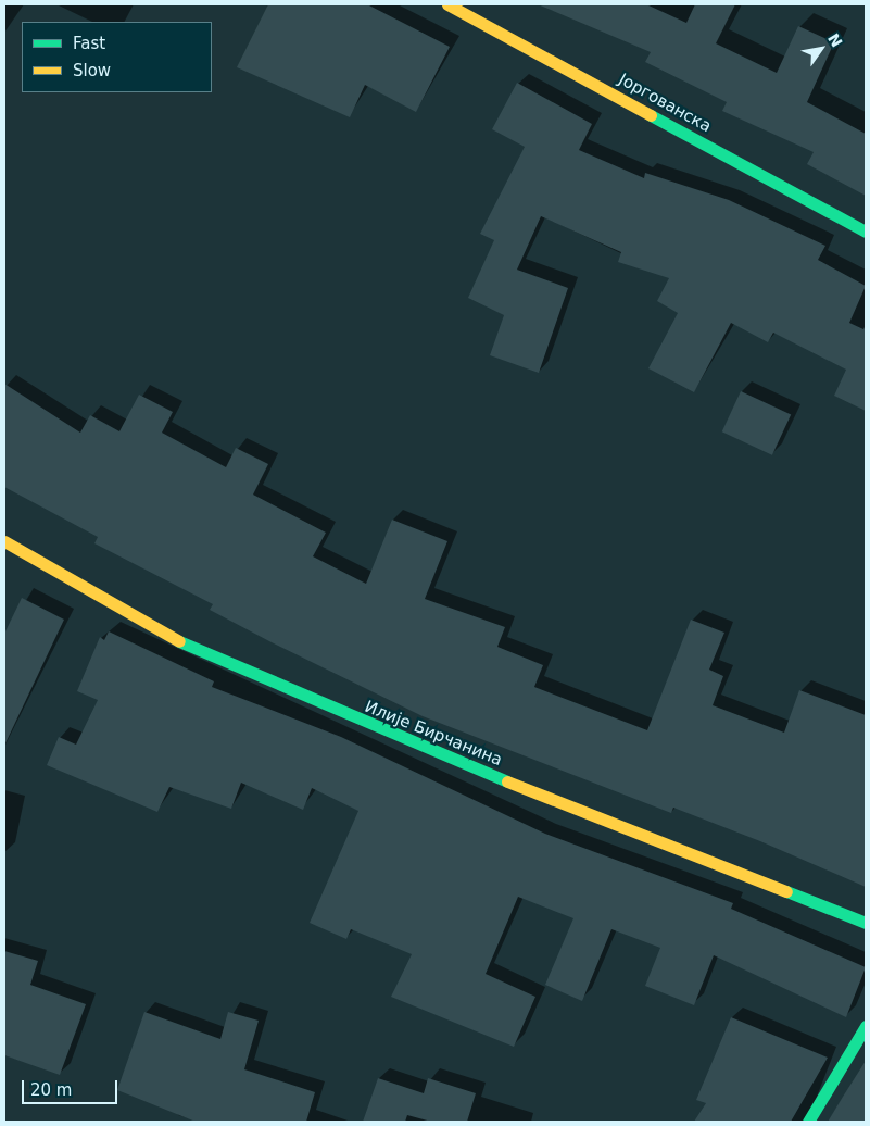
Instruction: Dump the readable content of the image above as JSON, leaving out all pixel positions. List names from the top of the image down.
{
  "streets": {
    "street": ["Јоргованска", "Илије Бирчанина"]
  },
  "legend": ["Fast", "Slow"],
  "scale_bar": "20 m",
  "north": "top right"
}
